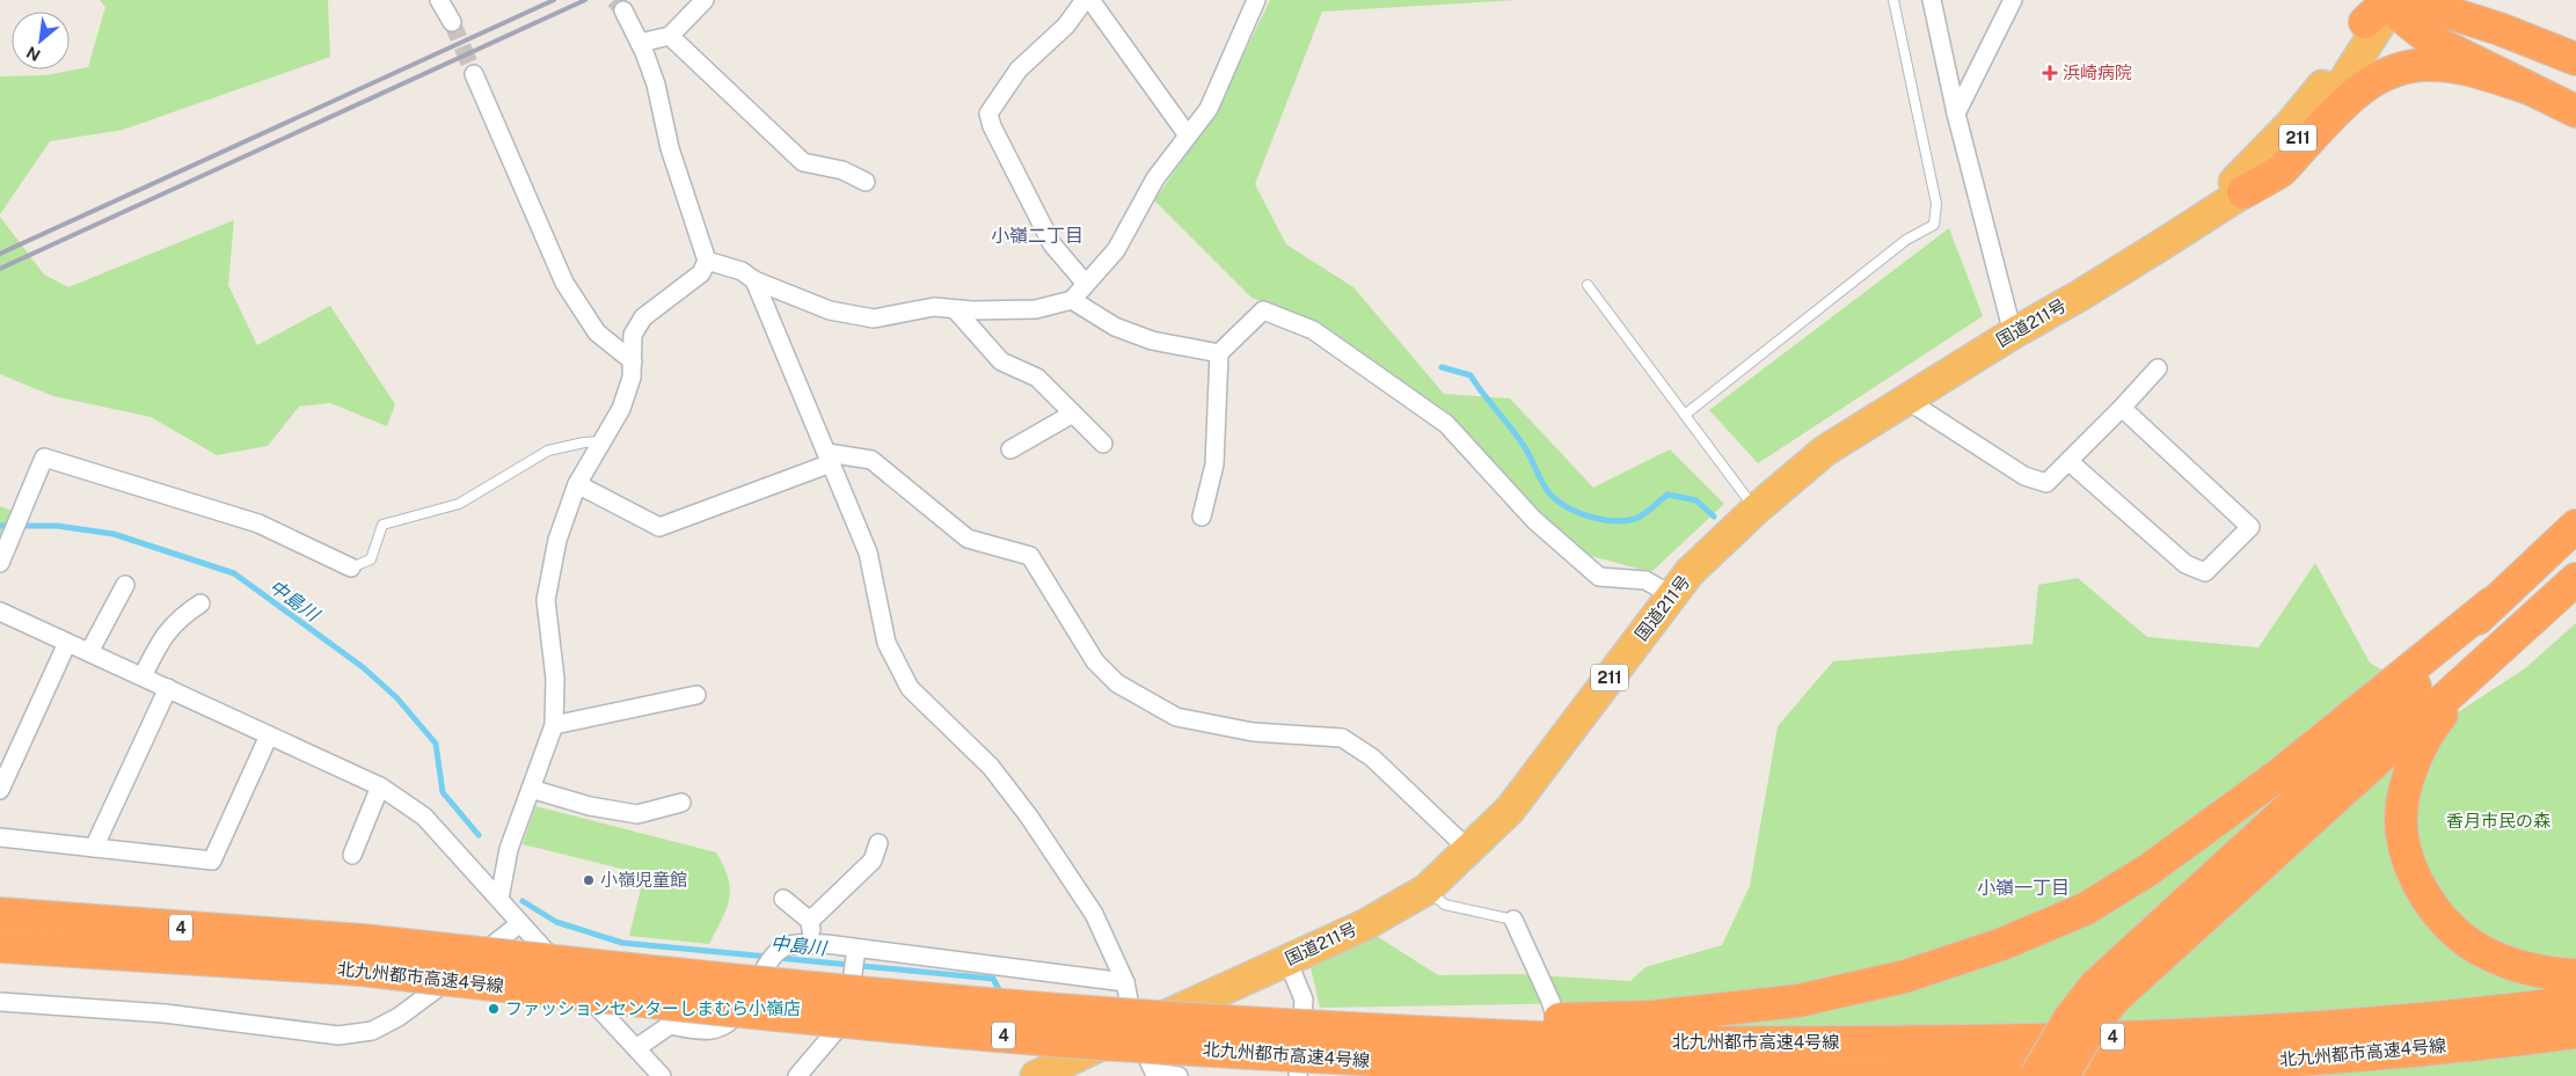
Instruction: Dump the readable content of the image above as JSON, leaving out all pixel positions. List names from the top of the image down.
{
  "streets": {
    "highway": [
      "211",
      "国道211号",
      "4",
      "北九州都市高速4号線"
    ]
  },
  "districts": ["小嶺二丁目", "小嶺一丁目"],
  "water": ["中島川"],
  "parks": ["香月市民の森"],
  "places": {
    "health": ["浜崎病院"],
    "other": ["小嶺児童館", "ファッションセンターしまむら小嶺店"]
  },
  "north": "bottom left"
}
